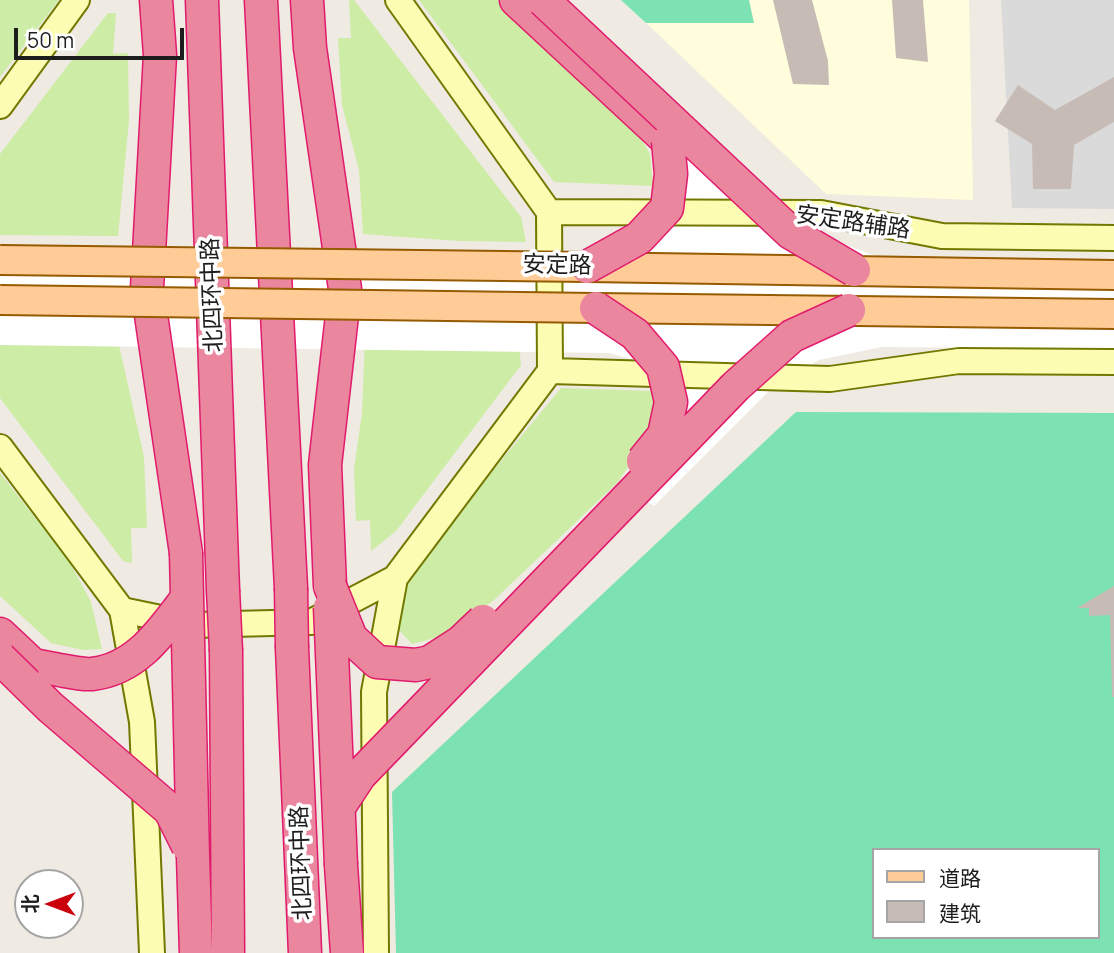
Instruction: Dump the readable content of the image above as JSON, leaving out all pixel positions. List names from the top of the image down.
{
  "streets": {
    "highway": ["北四环中路"],
    "main road": ["安定路"],
    "street": ["安定路辅路"]
  },
  "legend": ["道路", "建筑"],
  "scale_bar": "50 m",
  "north": "left"
}
